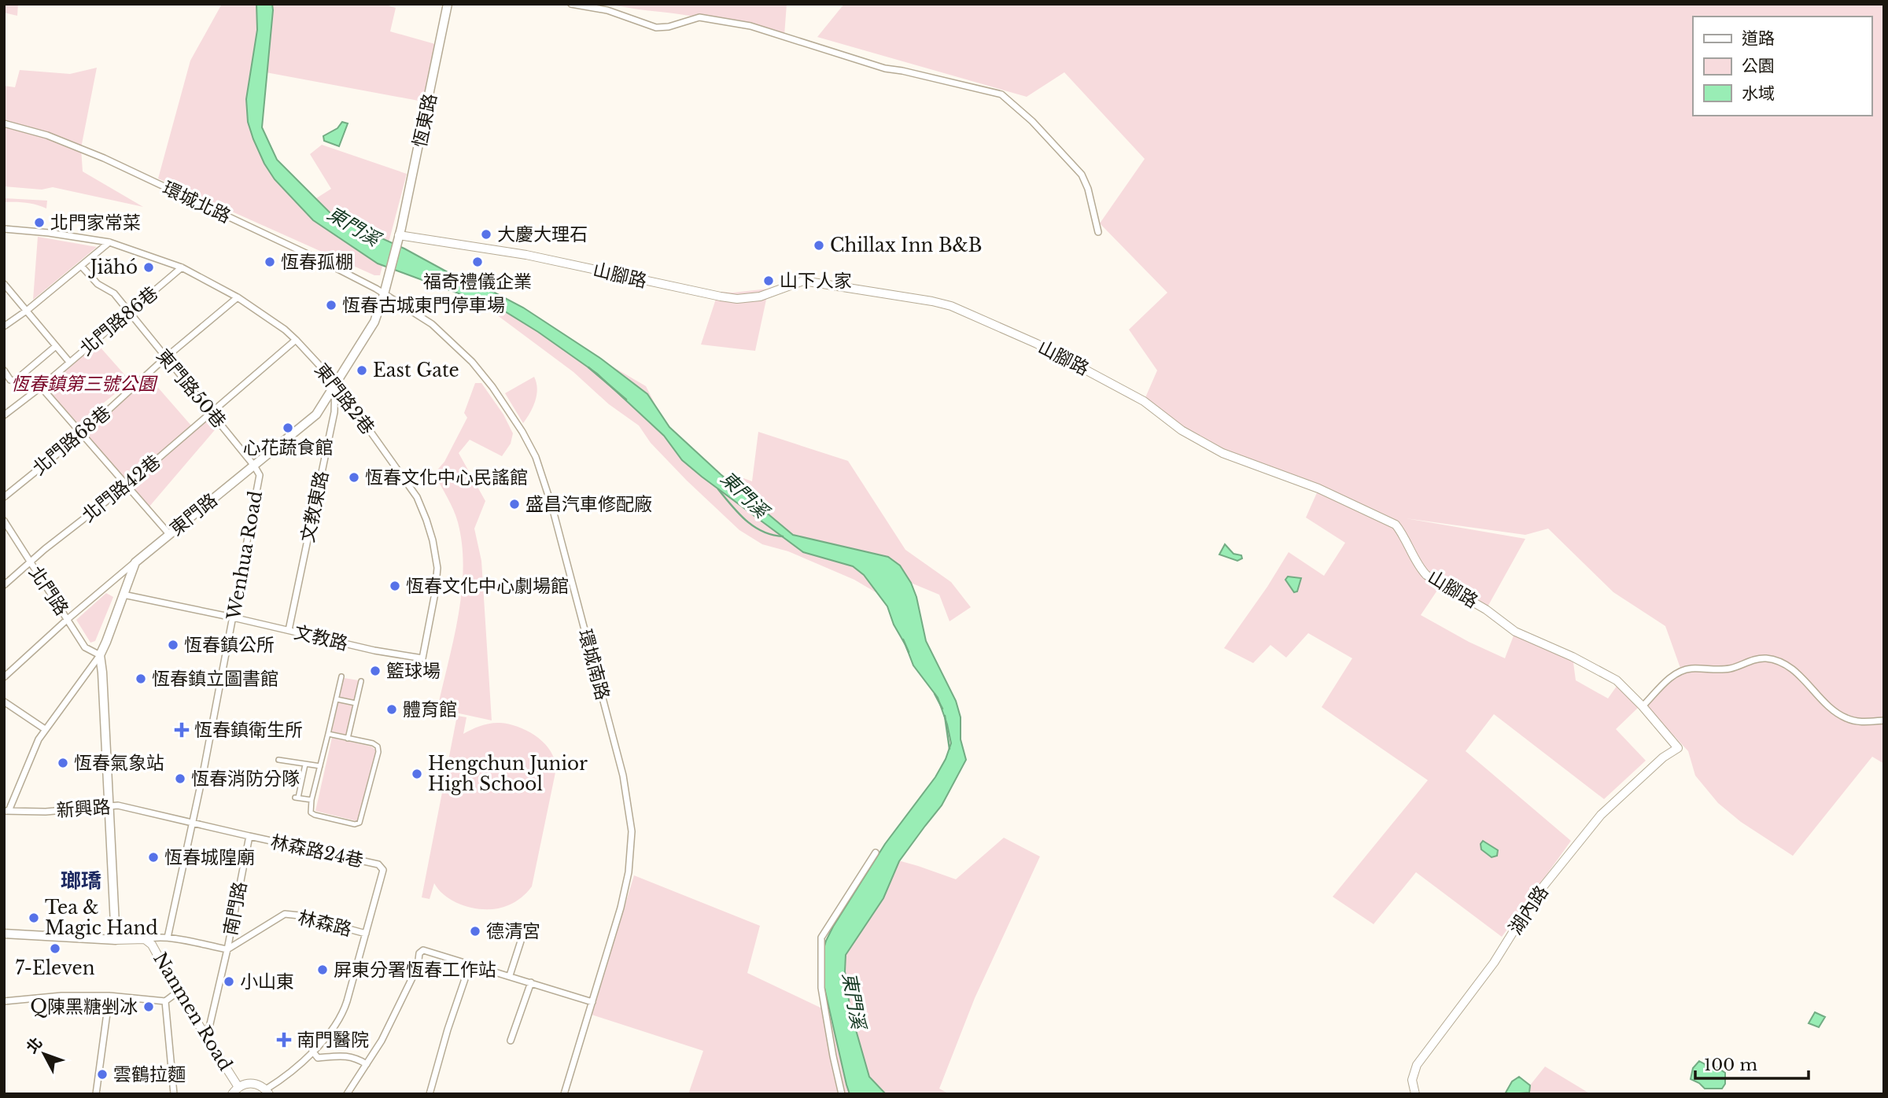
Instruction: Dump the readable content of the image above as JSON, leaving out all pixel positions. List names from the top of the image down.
{
  "streets": {
    "main road": ["恆東路", "東門路"],
    "street": [
      "環城北路",
      "山腳路",
      "北門路86巷",
      "東門路50巷",
      "東門路2巷",
      "北門路68巷",
      "北門路42巷",
      "文教東路",
      "Wenhua Road",
      "北門路",
      "文教路",
      "環城南路",
      "新興路",
      "林森路24巷",
      "南門路",
      "湖內路",
      "林森路",
      "Nanmen Road"
    ]
  },
  "crossings": [
    ["恆東路", "山腳路"],
    ["恆東路", "東門路"],
    ["環城北路", "東門路"],
    ["環城北路", "環城南路"],
    ["山腳路", "東門路"],
    ["山腳路", "湖內路"],
    ["北門路86巷", "東門路50巷"],
    ["北門路86巷", "東門路2巷"],
    ["東門路50巷", "北門路68巷"],
    ["東門路50巷", "北門路42巷"],
    ["東門路50巷", "東門路"],
    ["東門路50巷", "Wenhua Road"],
    ["東門路2巷", "北門路68巷"],
    ["東門路2巷", "北門路42巷"],
    ["東門路2巷", "文教東路"],
    ["東門路2巷", "東門路"],
    ["東門路2巷", "文教路"],
    ["北門路42巷", "北門路"],
    ["文教東路", "東門路"],
    ["文教東路", "文教路"],
    ["東門路", "Wenhua Road"],
    ["東門路", "北門路"],
    ["東門路", "文教路"],
    ["東門路", "環城南路"],
    ["東門路", "新興路"],
    ["Wenhua Road", "文教路"],
    ["Wenhua Road", "新興路"],
    ["林森路24巷", "南門路"],
    ["林森路24巷", "林森路"],
    ["南門路", "林森路"],
    ["南門路", "Nanmen Road"]
  ],
  "districts": ["瑯𤩝"],
  "water": ["東門溪"],
  "parks": ["恆春鎮第三號公園"],
  "places": {
    "other": [
      "北門家常菜",
      "大慶大理石",
      "Chillax Inn B&B",
      "恆春孤棚",
      "福奇禮儀企業",
      "Jiăhó",
      "山下人家",
      "恆春古城東門停車場",
      "East Gate",
      "心花蔬食館",
      "恆春文化中心民謠館",
      "盛昌汽車修配廠",
      "恆春文化中心劇場館",
      "恆春鎮公所",
      "籃球場",
      "恆春鎮立圖書館",
      "體育館",
      "恆春氣象站",
      "Hengchun Junior High School",
      "恆春消防分隊",
      "恆春城隍廟",
      "Tea & Magic Hand",
      "德清宮",
      "7-Eleven",
      "屏東分署恆春工作站",
      "小山東",
      "Q陳黑糖剉冰",
      "雲鶴拉麵"
    ],
    "health": ["恆春鎮衛生所", "南門醫院"]
  },
  "legend": ["道路", "公園", "水域"],
  "scale_bar": "100 m",
  "north": "top left"
}
